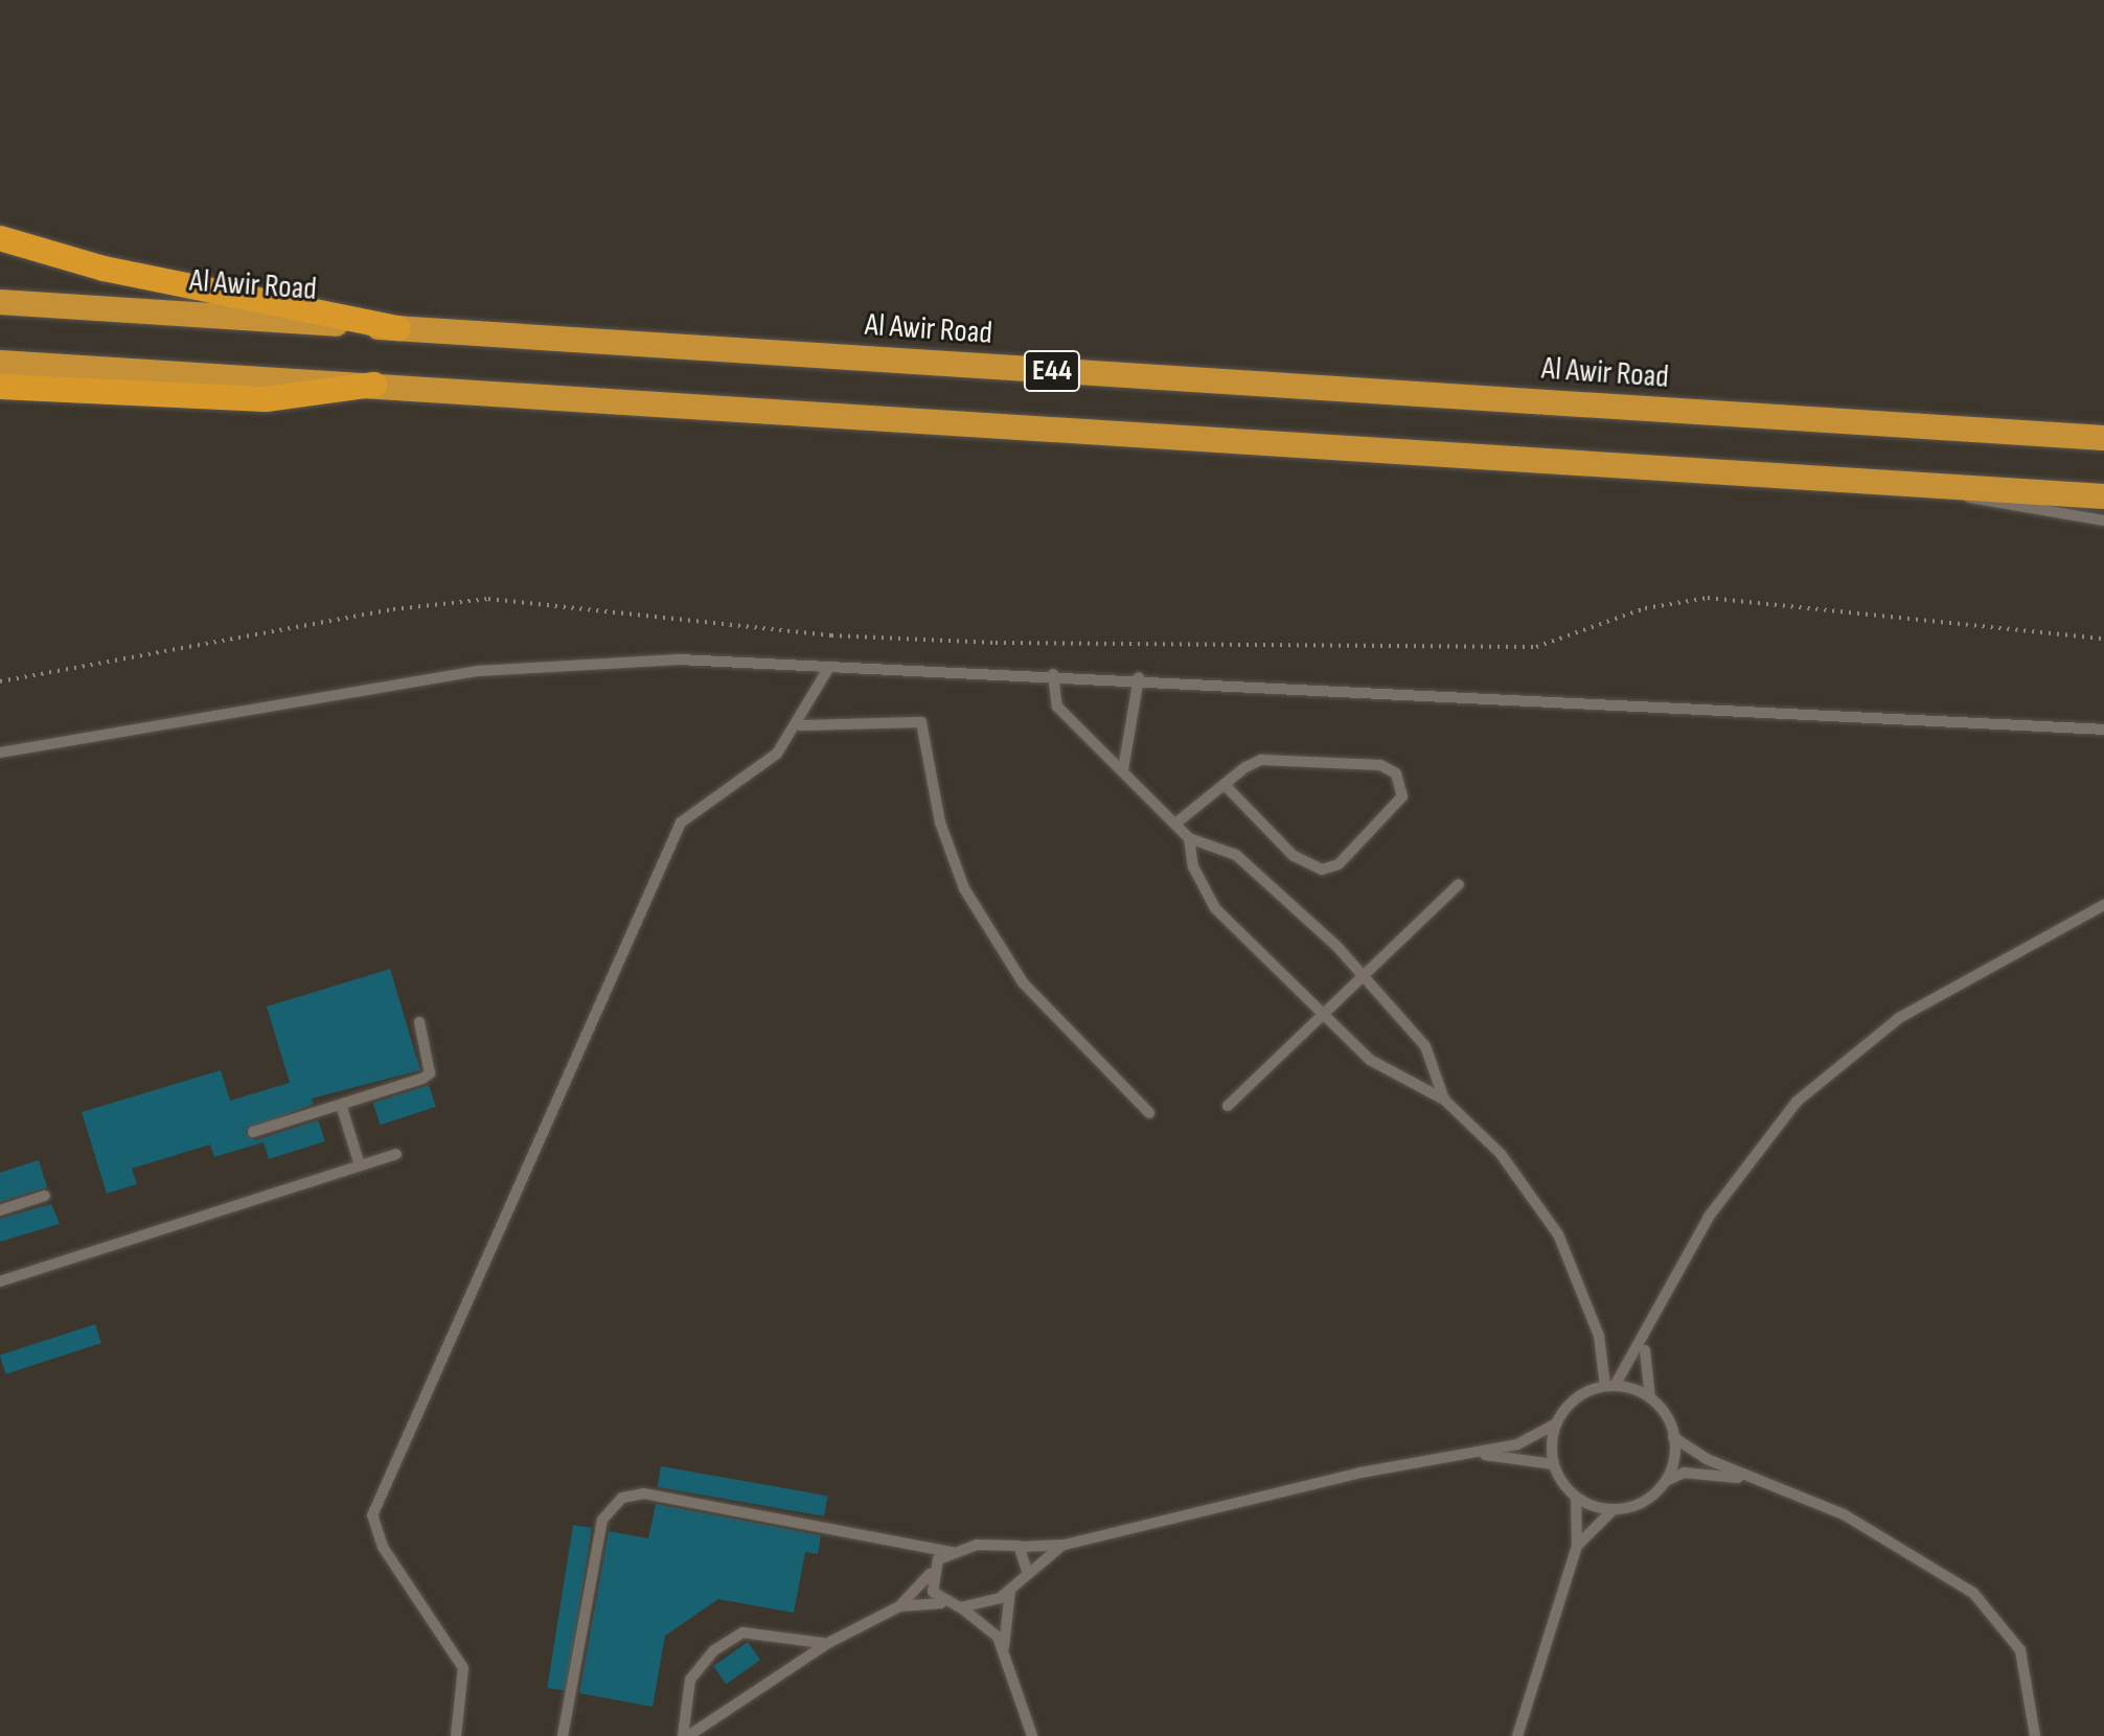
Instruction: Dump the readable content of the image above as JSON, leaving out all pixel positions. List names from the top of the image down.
{
  "streets": {
    "highway": ["Al Awir Road", "E44"]
  }
}
